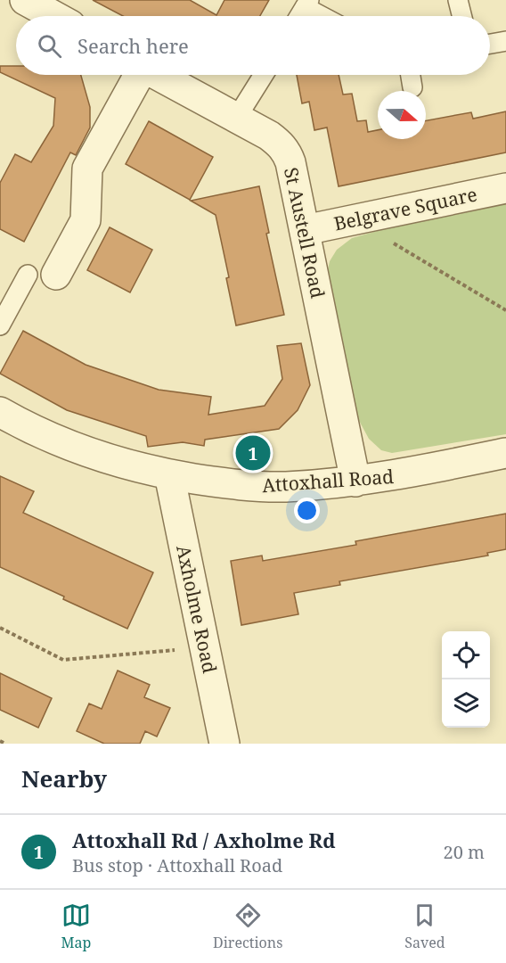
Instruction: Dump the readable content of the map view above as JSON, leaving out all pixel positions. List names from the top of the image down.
{
  "streets": {
    "street": [
      "Belgrave Square",
      "St Austell Road",
      "Attoxhall Road",
      "Axholme Road"
    ]
  },
  "crossings": [
    ["Belgrave Square", "St Austell Road"],
    ["St Austell Road", "Attoxhall Road"],
    ["Attoxhall Road", "Axholme Road"]
  ],
  "north": "right",
  "page": {
    "search": "Search here",
    "pins": "1",
    "heading": "Nearby",
    "list": [
      {
        "mark": "1",
        "name": "Attoxhall Rd / Axholme Rd",
        "note": "Bus stop · Attoxhall Road",
        "value": "20 m"
      }
    ],
    "nav": ["Map", "Directions", "Saved"]
  }
}
